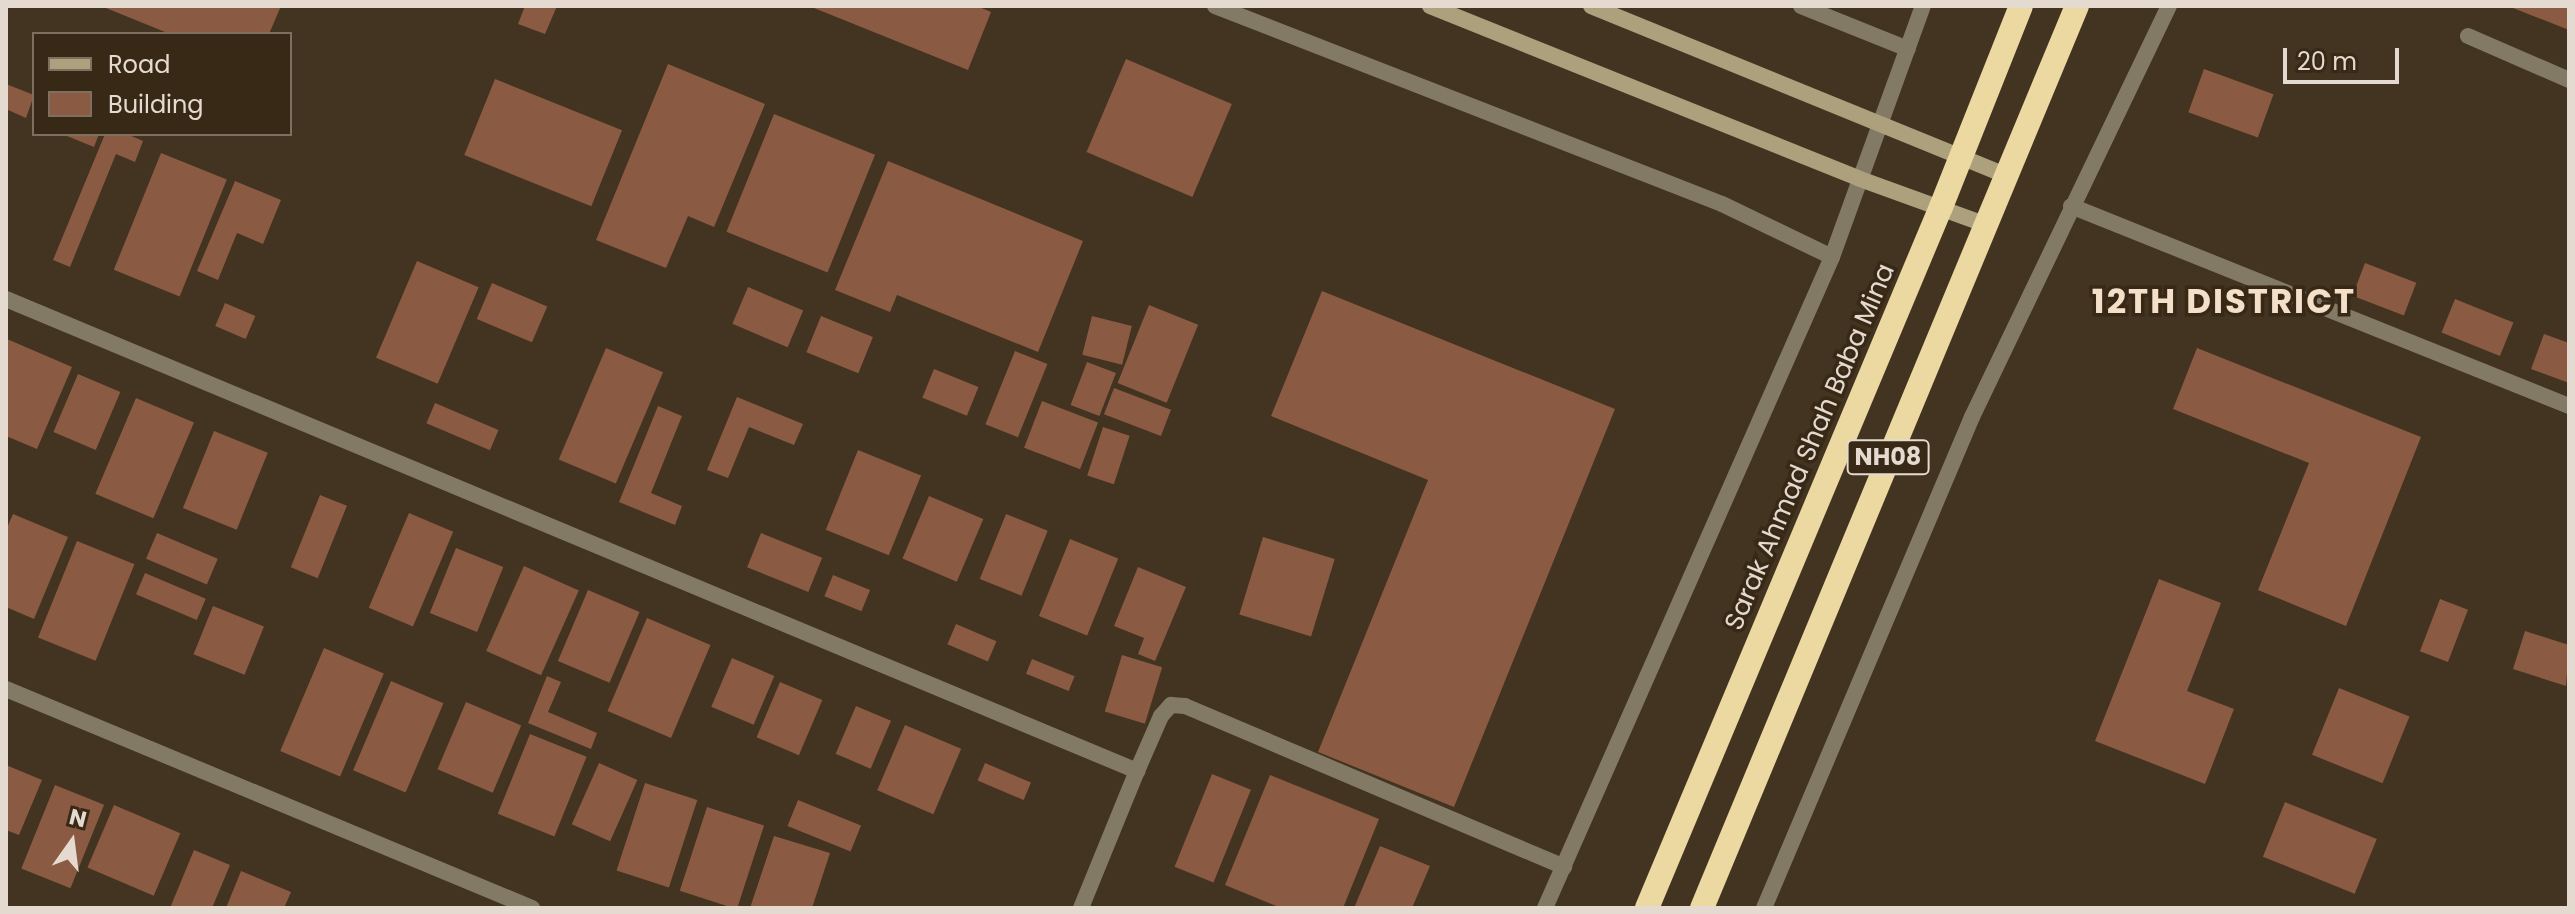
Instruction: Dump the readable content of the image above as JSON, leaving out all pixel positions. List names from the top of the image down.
{
  "streets": {
    "highway": ["Sarak Ahmad Shah Baba Mina", "NH08"]
  },
  "districts": ["12TH DISTRICT"],
  "legend": ["Road", "Building"],
  "scale_bar": "20 m",
  "north": "top"
}
